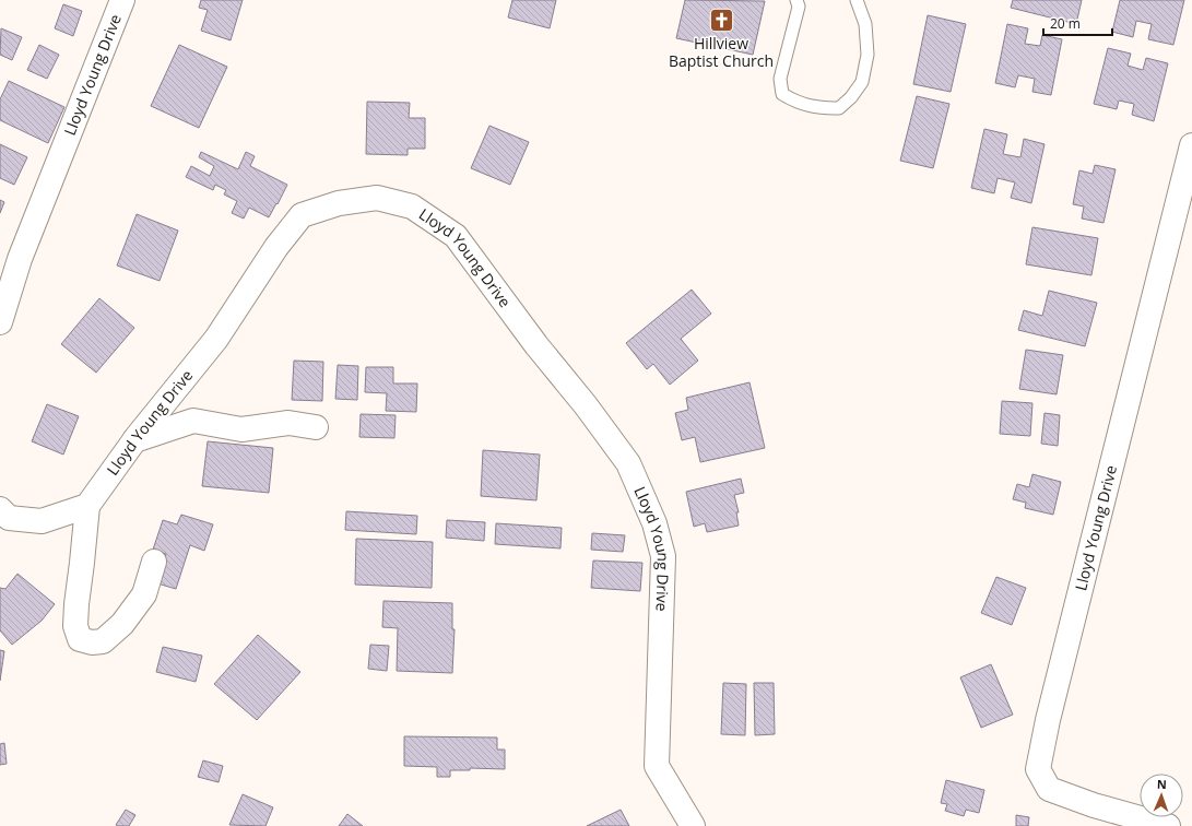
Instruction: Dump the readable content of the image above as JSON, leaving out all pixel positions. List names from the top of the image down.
{
  "streets": {
    "street": ["Lloyd Young Drive"]
  },
  "places": {
    "church": ["Hillview Baptist Church"]
  },
  "scale_bar": "20 m",
  "north": "top"
}
